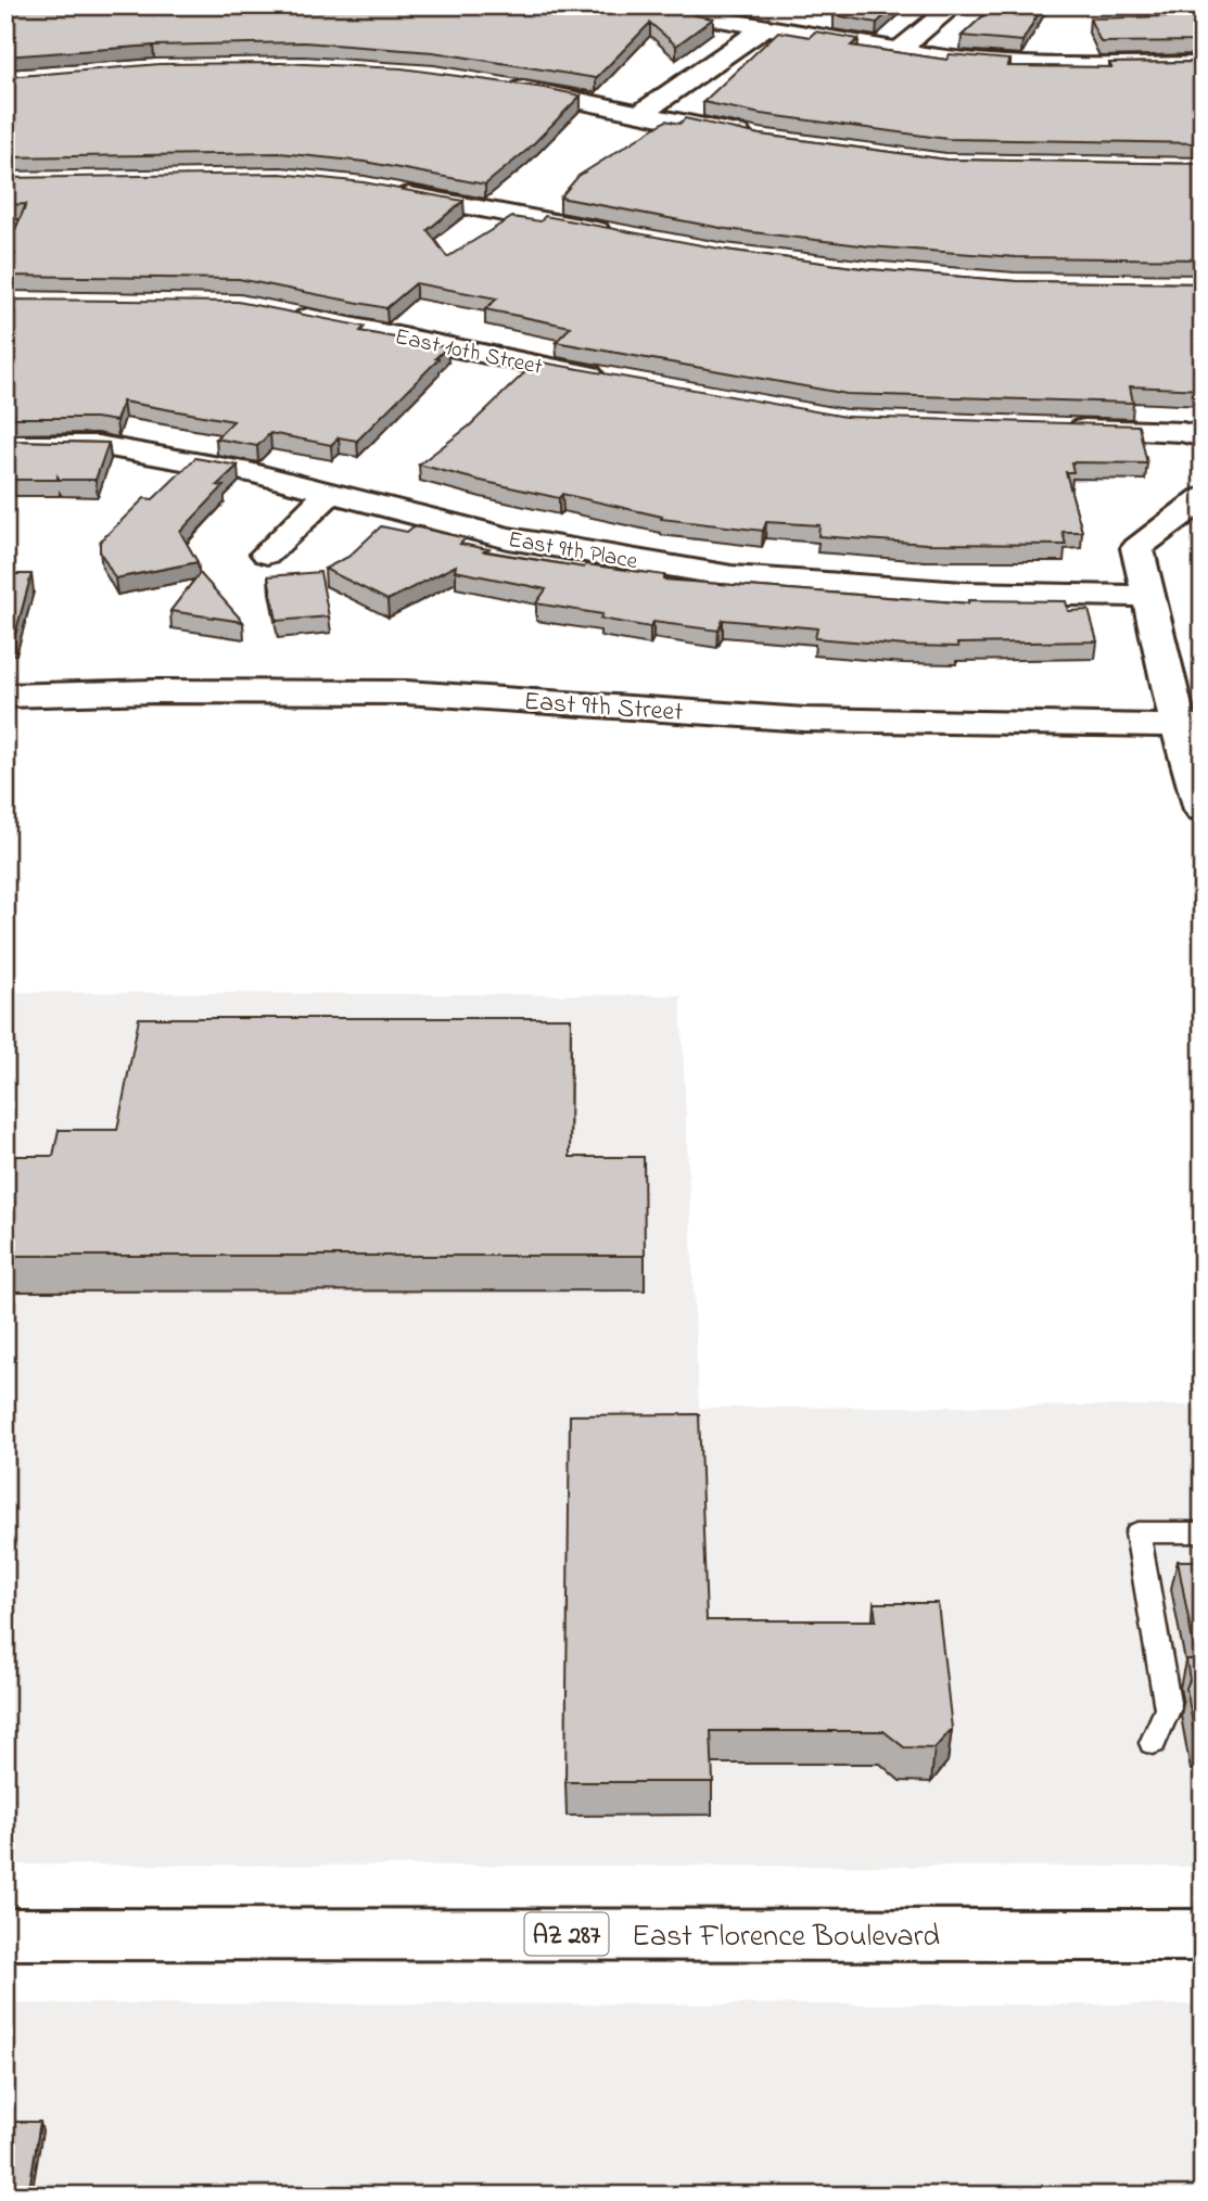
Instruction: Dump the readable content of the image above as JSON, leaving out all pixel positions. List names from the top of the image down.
{
  "streets": {
    "street": [
      "East 10th Street",
      "East 9th Place",
      "East 9th Street",
      "AZ 287",
      "East Florence Boulevard"
    ]
  }
}
